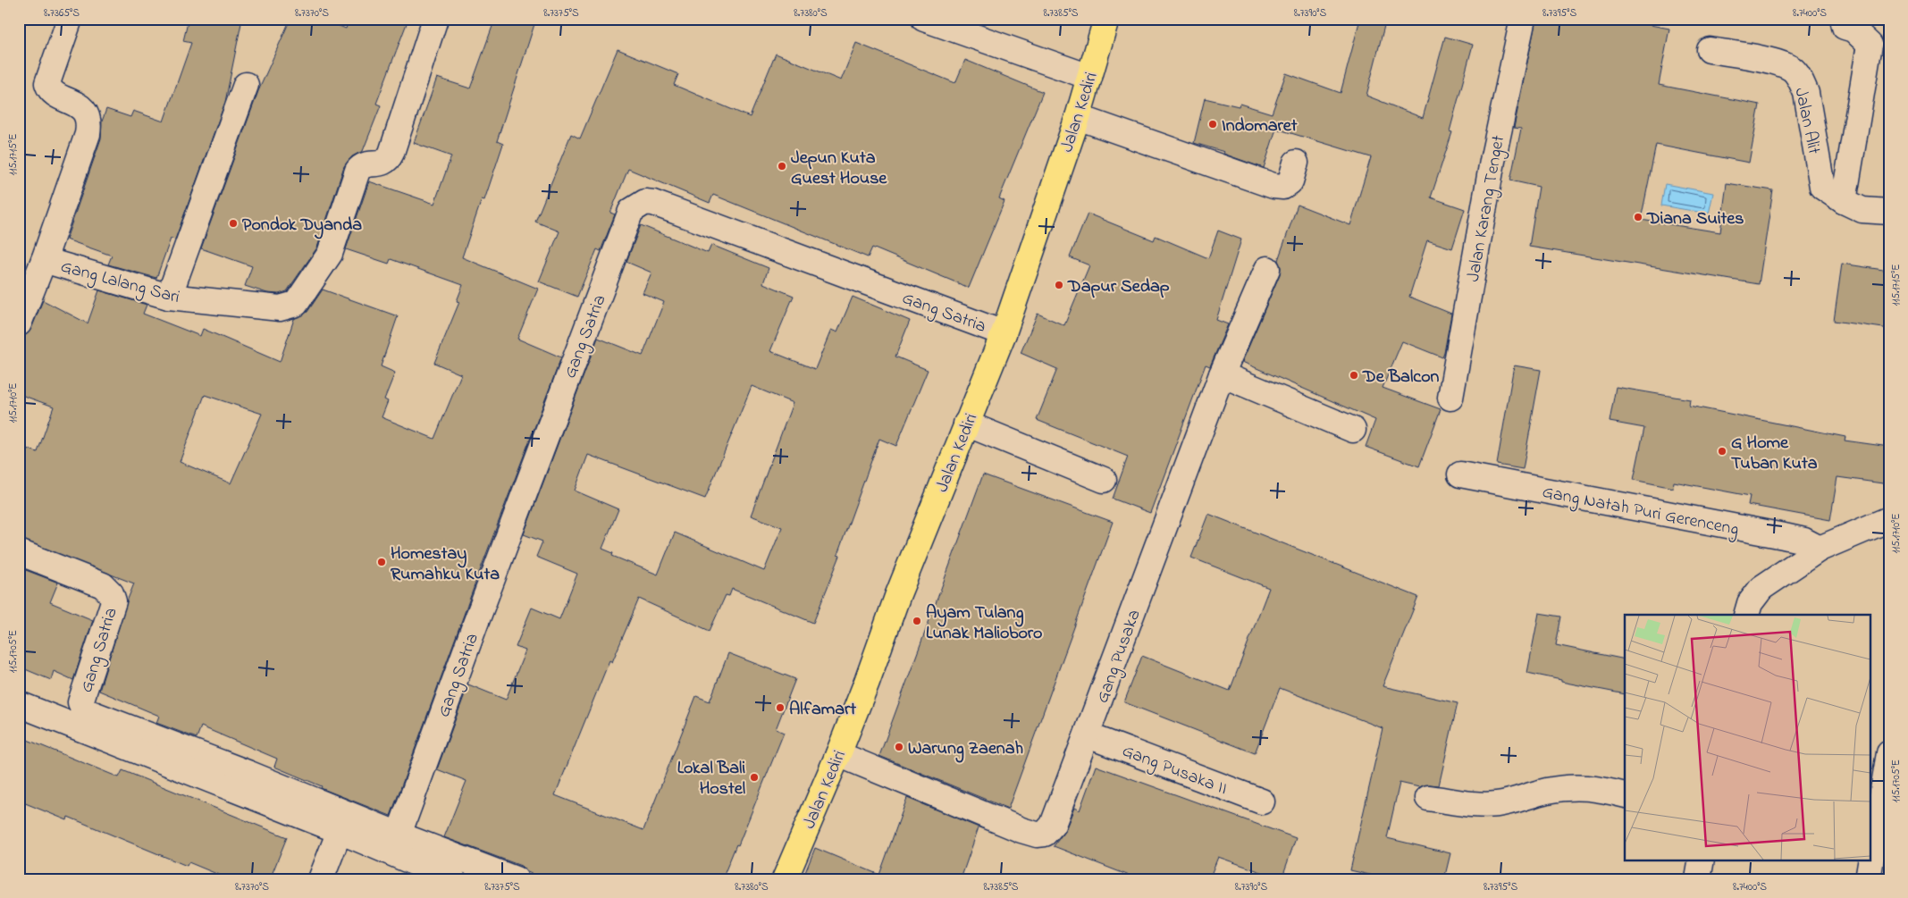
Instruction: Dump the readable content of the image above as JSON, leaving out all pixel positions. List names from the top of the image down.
{
  "streets": {
    "main road": ["Jalan Kediri"],
    "street": [
      "Jalan Alit",
      "Jalan Karang Tenget",
      "Gang Lalang Sari",
      "Gang Satria",
      "Gang Natah Puri Gerenceng",
      "Gang Pusaka",
      "Gang Pusaka II"
    ]
  },
  "crossings": [
    ["Jalan Kediri", "Gang Satria"],
    ["Jalan Kediri", "Gang Pusaka"],
    ["Gang Pusaka", "Gang Pusaka II"]
  ],
  "places": [
    "Indomaret",
    "Jepun Kuta Guest House",
    "Diana Suites",
    "Pondok Dyanda",
    "Dapur Sedap",
    "De Balcon",
    "G Home Tuban Kuta",
    "Homestay Rumahku Kuta",
    "Ayam Tulang Lunak Malioboro",
    "Alfamart",
    "Warung Zaenah",
    "Lokal Bali Hostel"
  ],
  "coordinates": [
    "8.7365°S",
    "8.7370°S",
    "8.7375°S",
    "8.7380°S",
    "8.7385°S",
    "8.7390°S",
    "8.7395°S",
    "8.7400°S",
    "115.1715°E",
    "115.1710°E",
    "115.1705°E"
  ]
}
